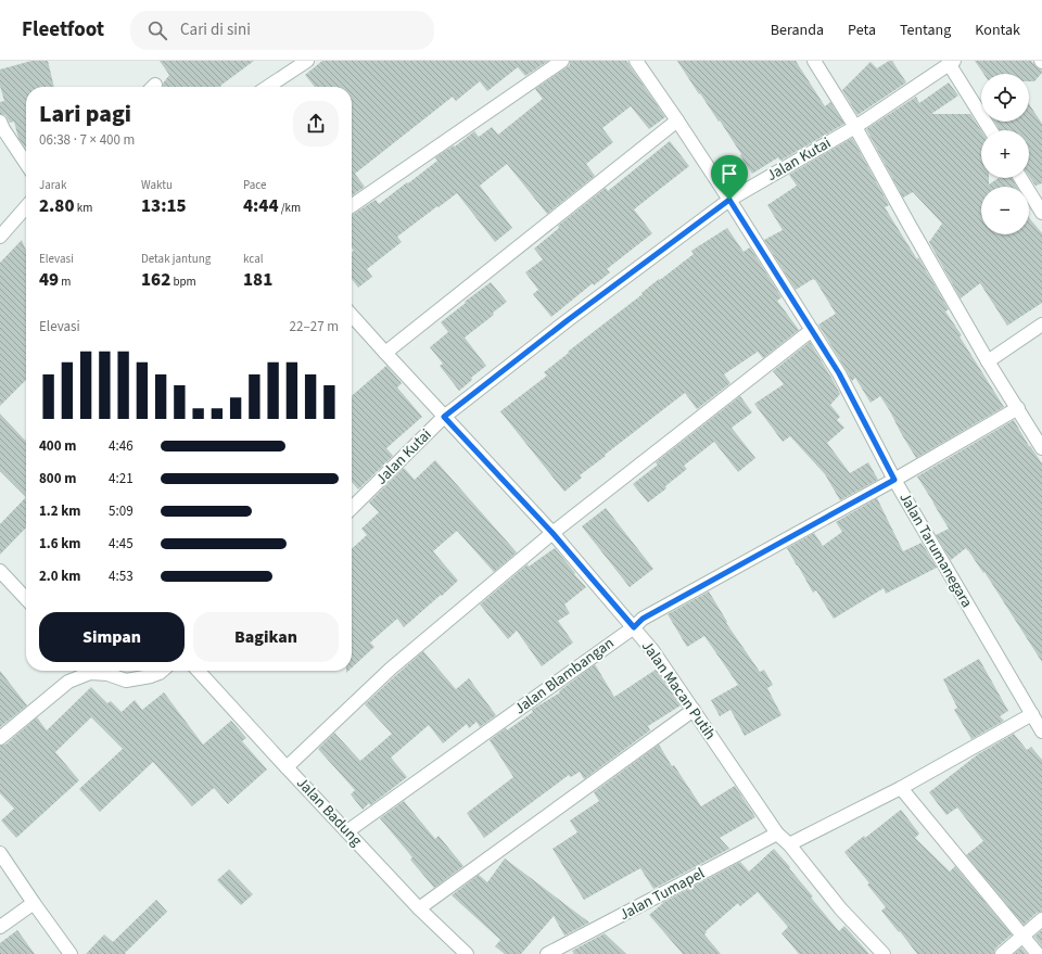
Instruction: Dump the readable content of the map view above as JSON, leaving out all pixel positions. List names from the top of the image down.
{
  "streets": {
    "street": [
      "Jalan Kutai",
      "Jalan Tarumanegara",
      "Jalan Blambangan",
      "Jalan Macan Putih",
      "Jalan Badung",
      "Jalan Tumapel"
    ]
  },
  "crossings": [
    ["Jalan Kutai", "Jalan Tarumanegara"],
    ["Jalan Kutai", "Jalan Macan Putih"],
    ["Jalan Tarumanegara", "Jalan Blambangan"],
    ["Jalan Blambangan", "Jalan Macan Putih"],
    ["Jalan Blambangan", "Jalan Badung"],
    ["Jalan Macan Putih", "Jalan Tumapel"]
  ],
  "page": {
    "header": "Fleetfoot",
    "search": "Cari di sini",
    "nav": [
      "Beranda",
      "Peta",
      "Tentang",
      "Kontak"
    ],
    "map_buttons": ["+", "−"],
    "heading": ["Lari pagi", "06:38 · 7 × 400 m"],
    "stats": [
      ["Jarak", "2.80 km"],
      ["Waktu", "13:15"],
      ["Pace", "4:44 /km"],
      ["Elevasi", "49 m"],
      ["Detak jantung", "162 bpm"],
      ["kcal", "181"]
    ],
    "chart": ["Elevasi", "22–27 m"],
    "list": [
      {
        "name": "400 m",
        "note": "4:46"
      },
      {
        "name": "800 m",
        "note": "4:21"
      },
      {
        "name": "1.2 km",
        "note": "5:09"
      },
      {
        "name": "1.6 km",
        "note": "4:45"
      },
      {
        "name": "2.0 km",
        "note": "4:53"
      }
    ],
    "buttons": ["Simpan", "Bagikan"]
  }
}
